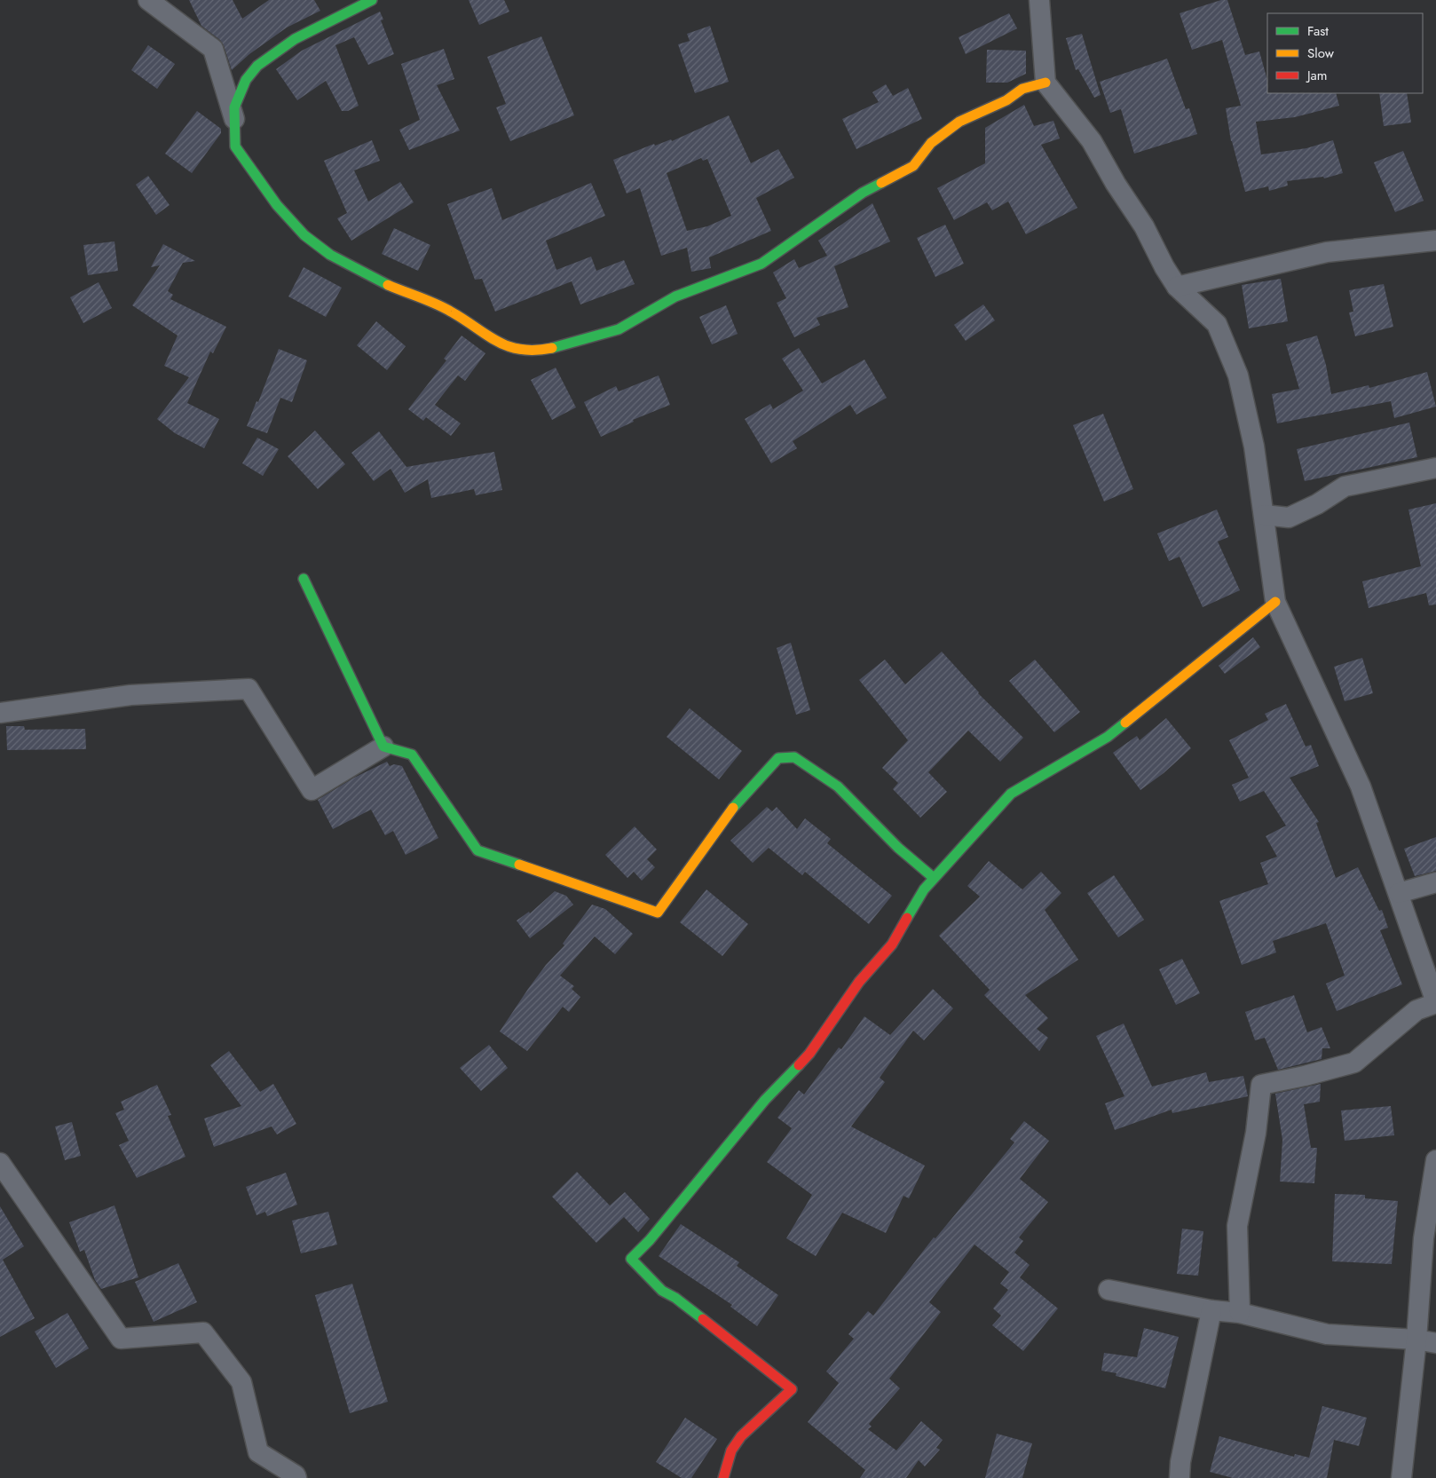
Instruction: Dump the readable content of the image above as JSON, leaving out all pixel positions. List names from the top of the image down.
{
  "legend": ["Fast", "Slow", "Jam"]
}
